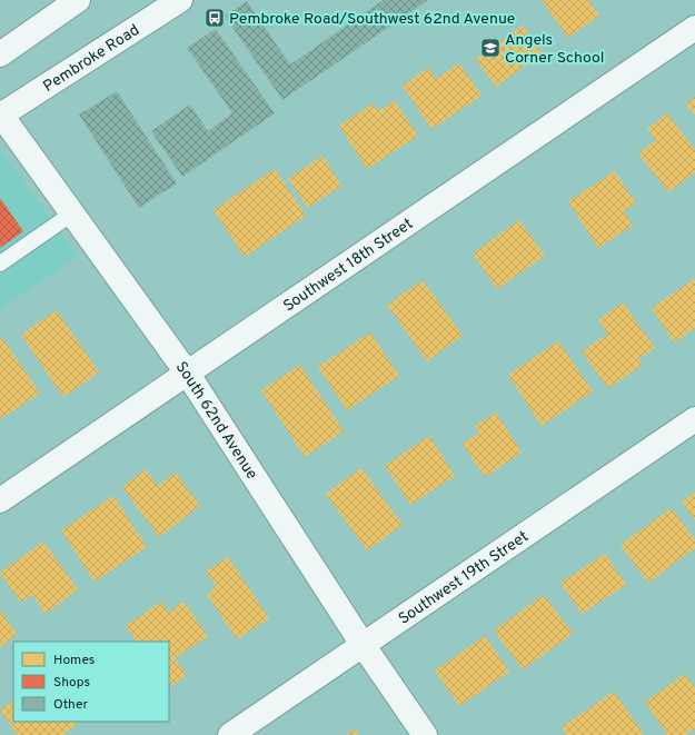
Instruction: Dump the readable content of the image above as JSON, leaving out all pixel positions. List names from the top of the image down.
{
  "streets": {
    "street": [
      "Pembroke Road",
      "Southwest 18th Street",
      "South 62nd Avenue",
      "Southwest 19th Street"
    ]
  },
  "crossings": [
    ["Pembroke Road", "South 62nd Avenue"],
    ["Southwest 18th Street", "South 62nd Avenue"],
    ["South 62nd Avenue", "Southwest 19th Street"]
  ],
  "places": {
    "bus stop": ["Pembroke Road/Southwest 62nd Avenue"],
    "school or university": ["Angels Corner School"]
  },
  "legend": ["Homes", "Shops", "Other"]
}
